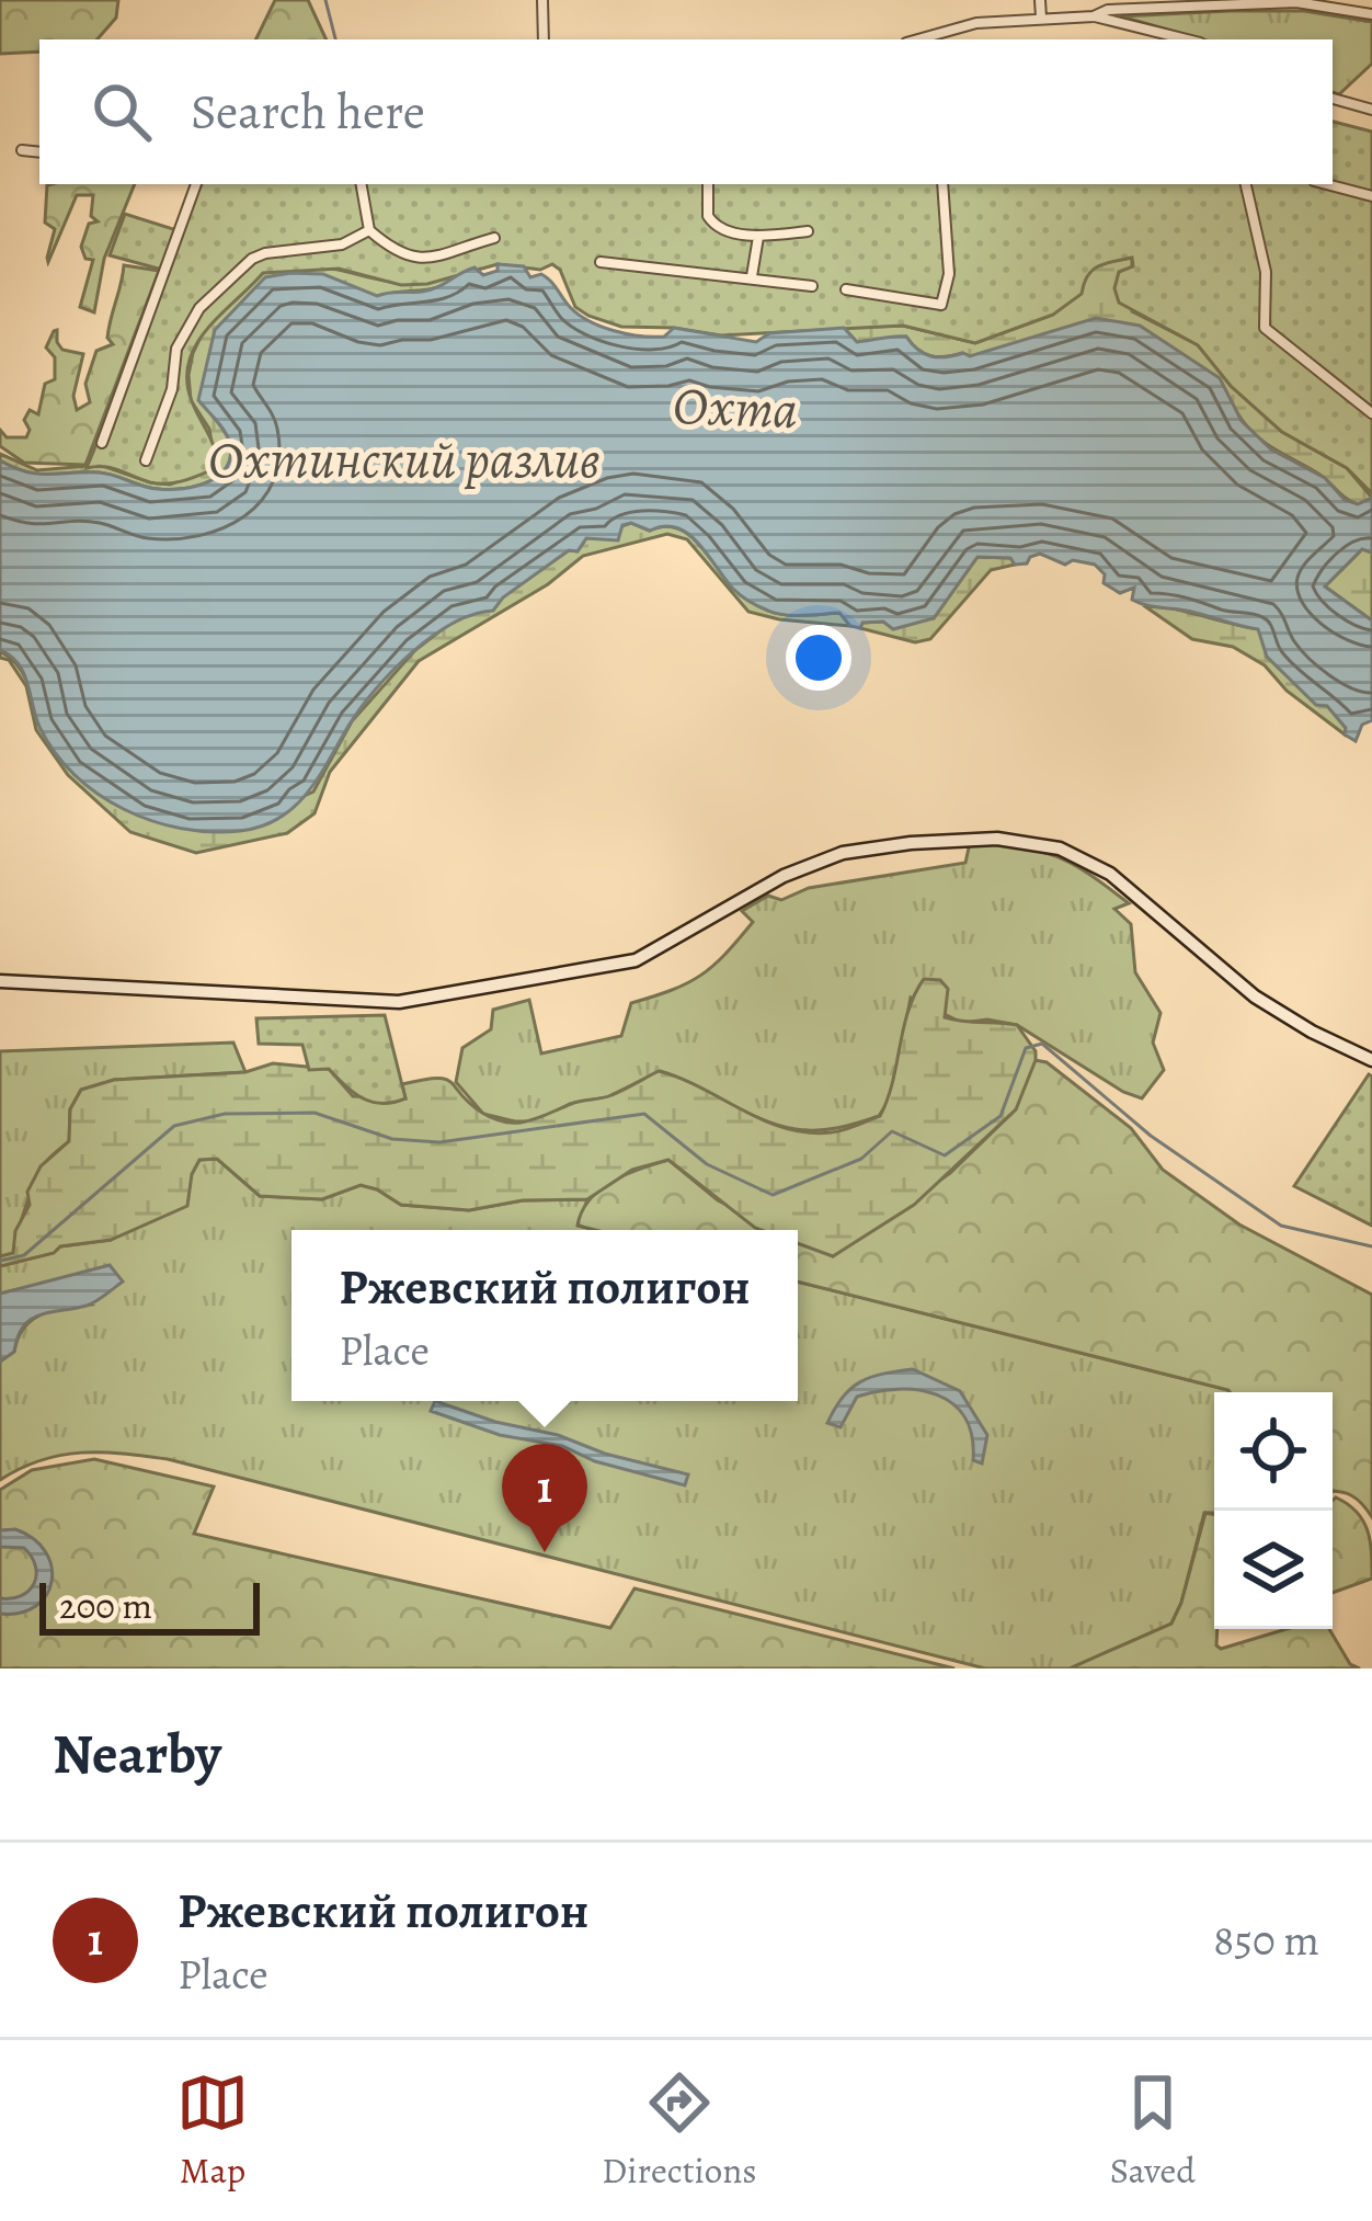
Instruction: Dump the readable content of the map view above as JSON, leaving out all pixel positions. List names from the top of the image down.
{
  "water": ["Охта", "Охтинский разлив"],
  "scale_bar": "200 m",
  "page": {
    "search": "Search here",
    "popup": ["Ржевский полигон", "Place"],
    "pins": "1",
    "scale": "200 m",
    "heading": "Nearby",
    "list": [
      {
        "mark": "1",
        "name": "Ржевский полигон",
        "note": "Place",
        "value": "850 m"
      }
    ],
    "nav": ["Map", "Directions", "Saved"]
  }
}
